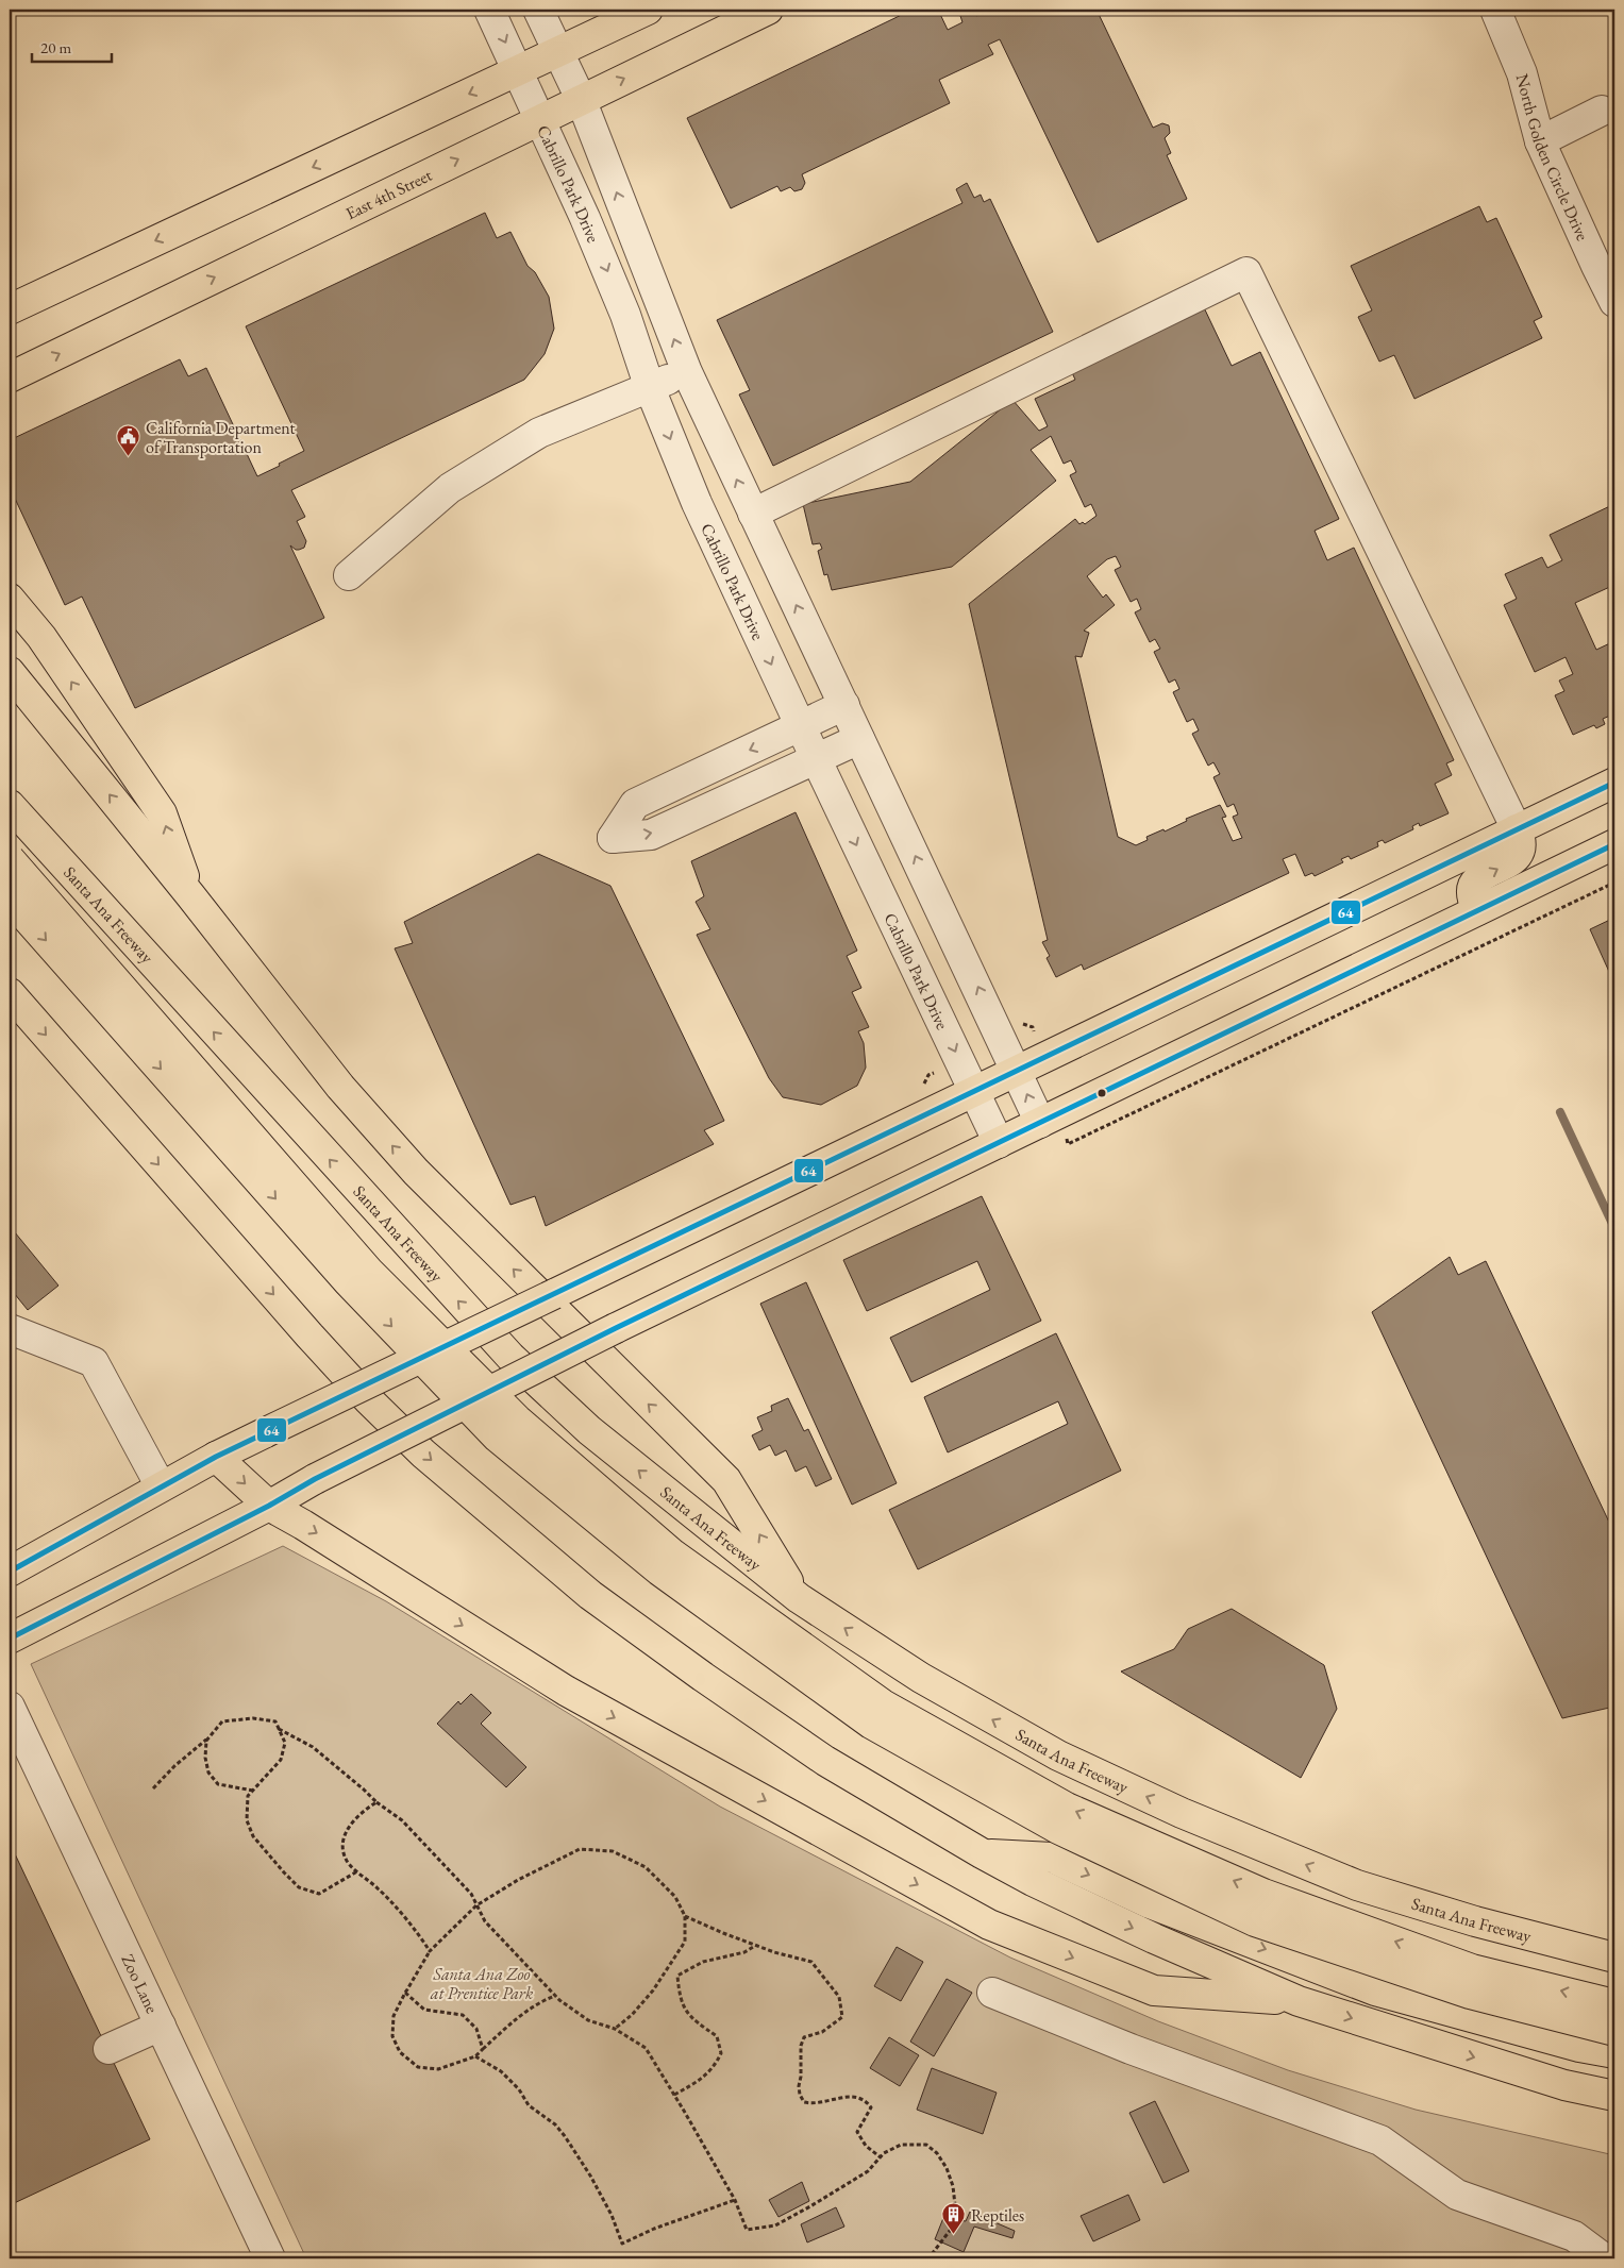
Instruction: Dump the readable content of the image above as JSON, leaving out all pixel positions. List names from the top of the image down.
{
  "streets": {
    "main road": ["East 4th Street", "Santa Ana Freeway"],
    "street": ["North Golden Circle Drive", "Cabrillo Park Drive", "Zoo Lane"]
  },
  "crossings": [
    ["Cabrillo Park Drive", "East 4th Street"]
  ],
  "parks": ["Santa Ana Zoo at Prentice Park"],
  "places": {
    "public building": ["California Department of Transportation"],
    "building": ["Reptiles"]
  },
  "lines": ["transit line 64"],
  "scale_bar": "20 m"
}
